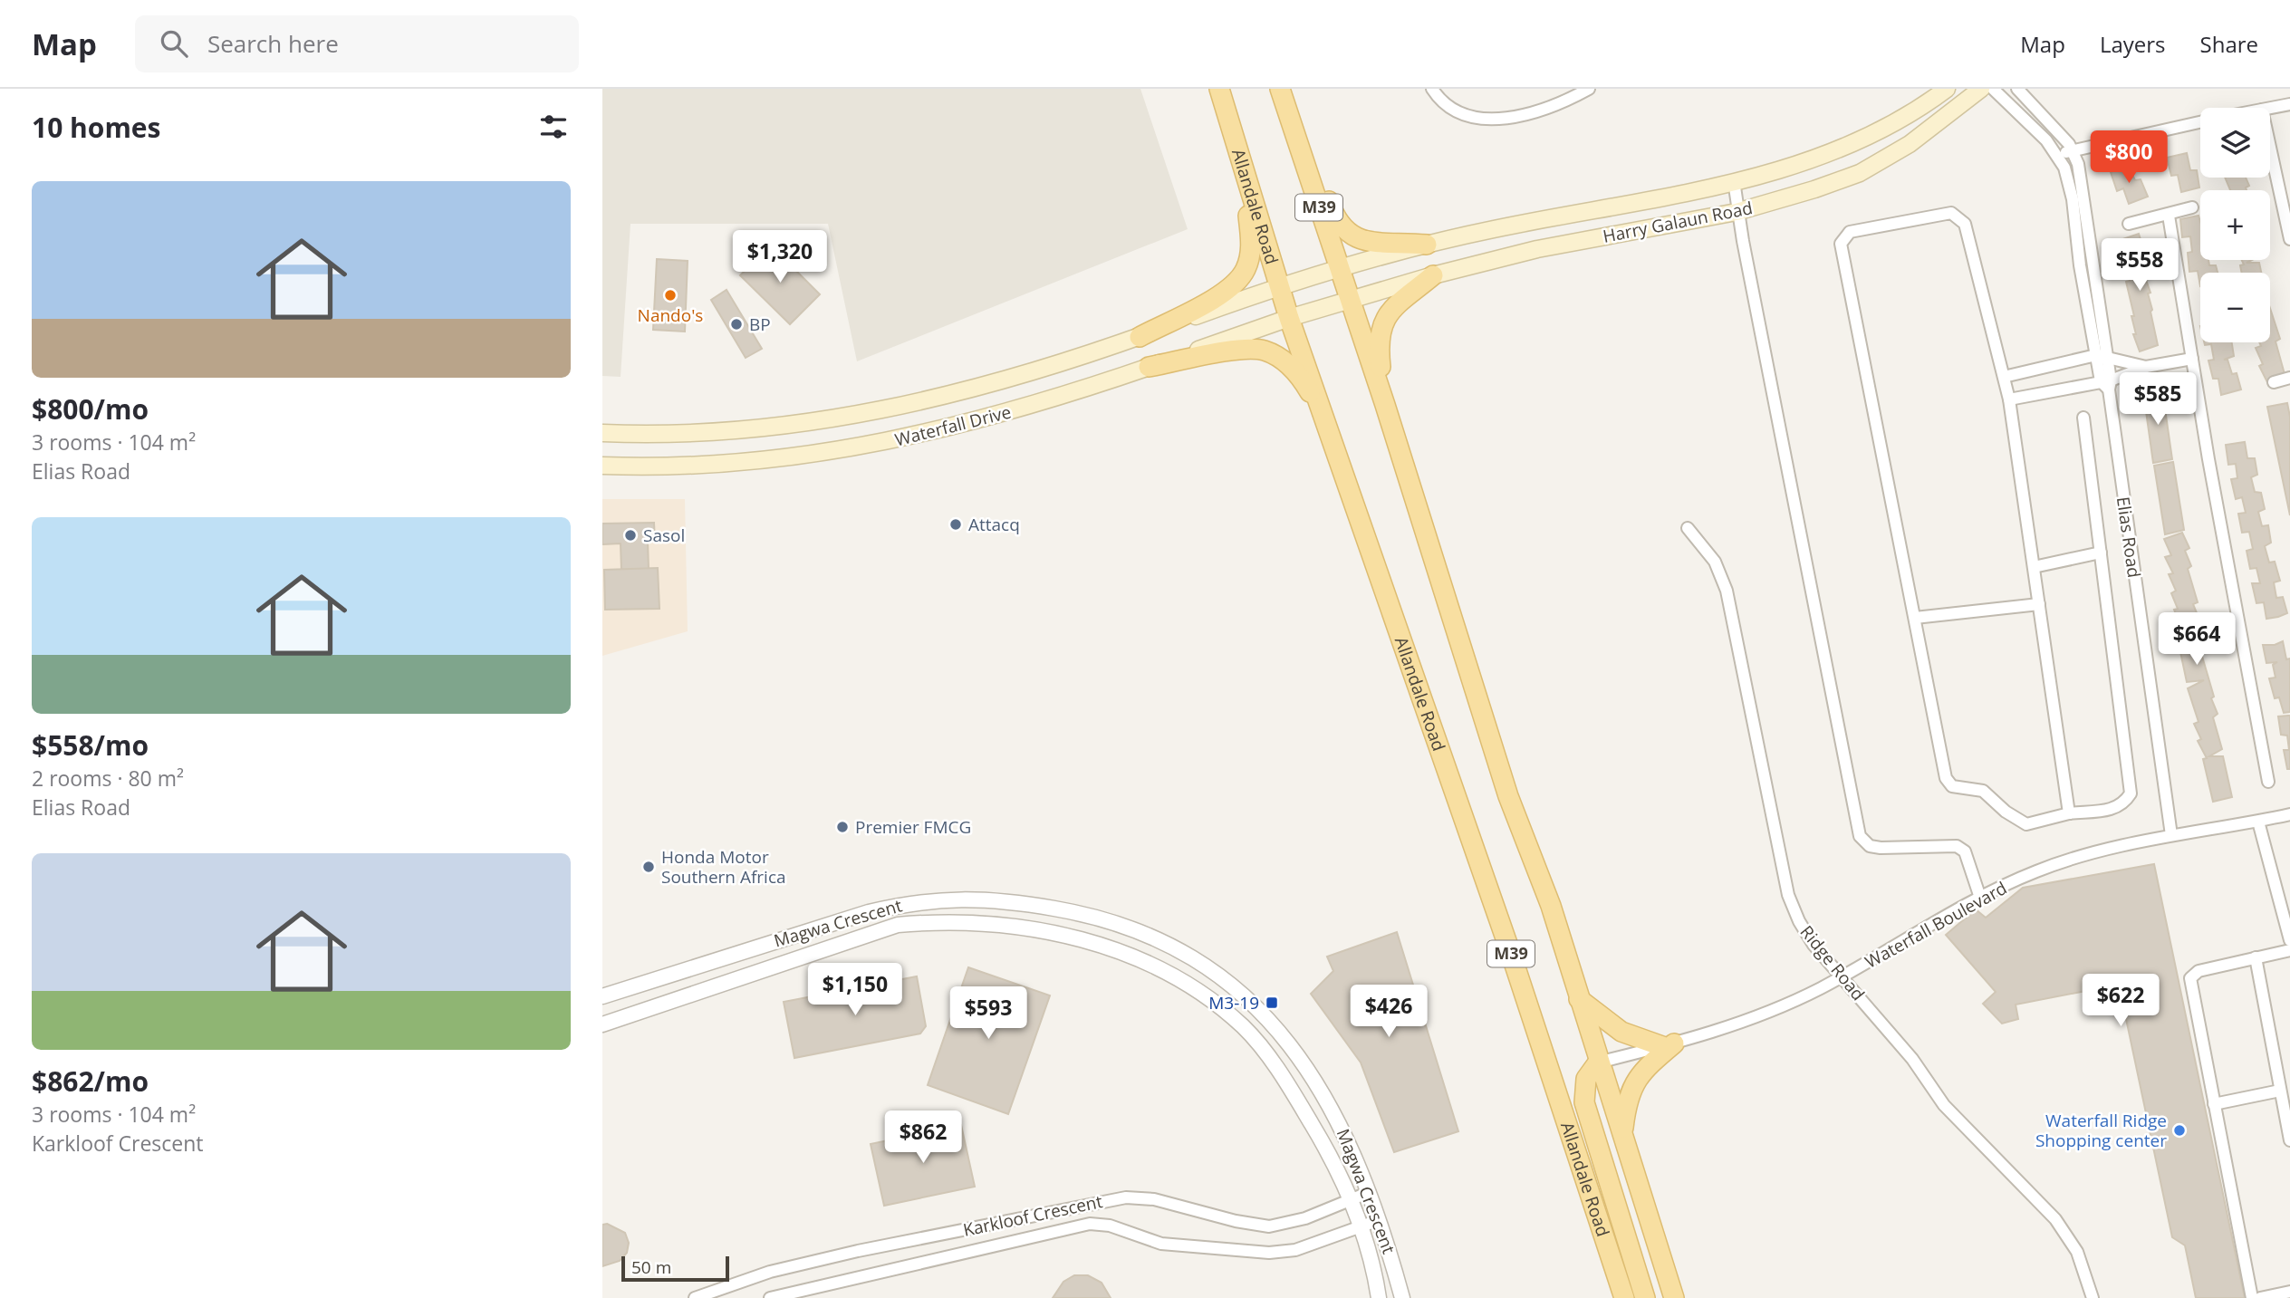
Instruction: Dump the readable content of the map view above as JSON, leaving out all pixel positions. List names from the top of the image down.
{
  "streets": {
    "main road": [
      "Allandale Road",
      "M39",
      "Harry Galaun Road",
      "Waterfall Drive"
    ],
    "street": [
      "Elias Road",
      "Magwa Crescent",
      "Waterfall Boulevard",
      "Ridge Road",
      "Karkloof Crescent"
    ]
  },
  "crossings": [
    ["Allandale Road", "Harry Galaun Road"],
    ["Allandale Road", "Waterfall Drive"],
    ["M39", "Harry Galaun Road"],
    ["M39", "Waterfall Boulevard"],
    ["Harry Galaun Road", "Waterfall Drive"],
    ["Elias Road", "Waterfall Boulevard"],
    ["Magwa Crescent", "Karkloof Crescent"],
    ["Waterfall Boulevard", "Ridge Road"]
  ],
  "places": {
    "other": [
      "Nando's",
      "BP",
      "Attacq",
      "Sasol",
      "Premier FMCG",
      "Honda Motor Southern Africa",
      "Waterfall Ridge Shopping center"
    ],
    "transit": ["M3-19"]
  },
  "scale_bar": "50 m",
  "page": {
    "header": "Map",
    "search": "Search here",
    "nav": ["Map", "Layers", "Share"],
    "heading": "10 homes",
    "map_buttons": ["+", "−"],
    "price": [
      "$800",
      "$1,320",
      "$558",
      "$585",
      "$664",
      "$1,150",
      "$622",
      "$426",
      "$593",
      "$862"
    ],
    "list": [
      {
        "name": "$800/mo",
        "note": "3 rooms · 104 m² · Elias Road"
      },
      {
        "name": "$558/mo",
        "note": "2 rooms · 80 m² · Elias Road"
      },
      {
        "name": "$862/mo",
        "note": "3 rooms · 104 m² · Karkloof Crescent"
      }
    ],
    "scale": "50 m"
  }
}
